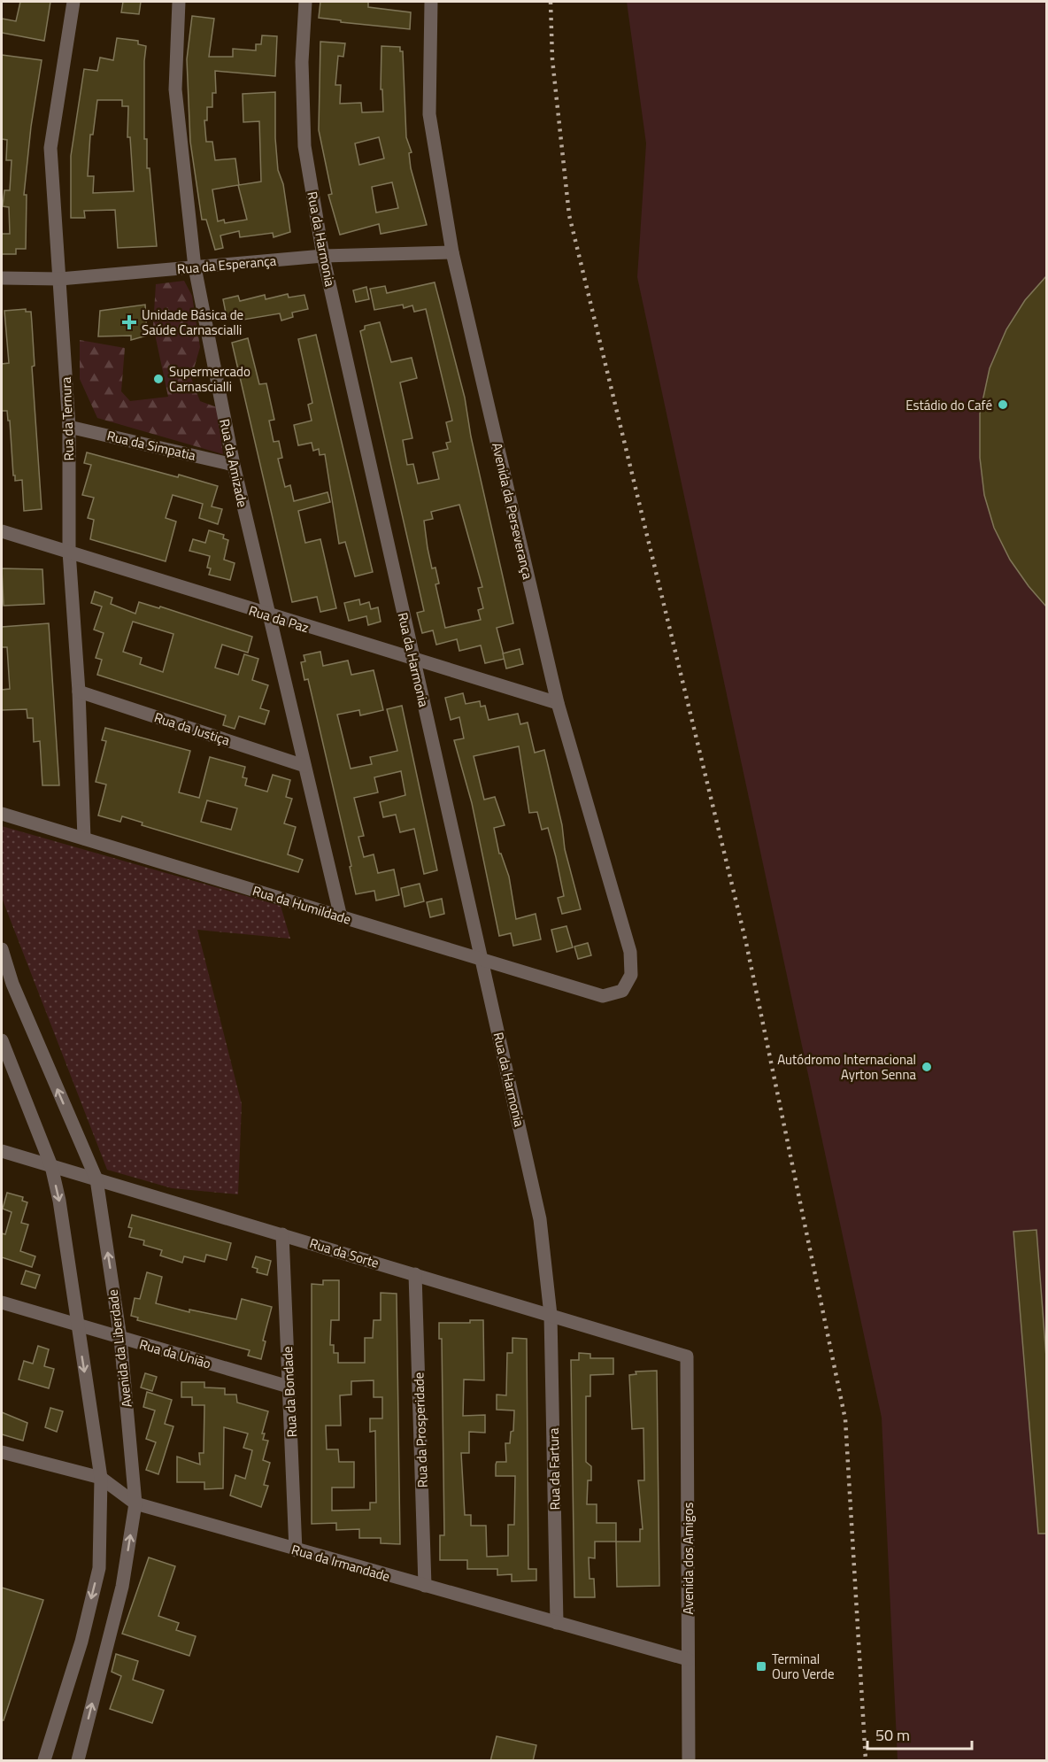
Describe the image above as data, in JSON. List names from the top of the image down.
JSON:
{
  "streets": {
    "street": [
      "Rua da Harmonia",
      "Rua da Esperança",
      "Rua da Ternura",
      "Rua da Simpatia",
      "Rua da Amizade",
      "Avenida da Perseverança",
      "Rua da Paz",
      "Rua da Justiça",
      "Rua da Humildade",
      "Rua da Sorte",
      "Avenida da Liberdade",
      "Rua da União",
      "Rua da Bondade",
      "Rua da Prosperidade",
      "Rua da Fartura",
      "Avenida dos Amigos",
      "Rua da Irmandade"
    ]
  },
  "crossings": [
    ["Rua da Harmonia", "Rua da Esperança"],
    ["Rua da Harmonia", "Rua da Paz"],
    ["Rua da Harmonia", "Rua da Humildade"],
    ["Rua da Harmonia", "Rua da Sorte"],
    ["Rua da Harmonia", "Rua da Fartura"],
    ["Rua da Esperança", "Rua da Ternura"],
    ["Rua da Esperança", "Rua da Amizade"],
    ["Rua da Esperança", "Avenida da Perseverança"],
    ["Rua da Ternura", "Rua da Simpatia"],
    ["Rua da Ternura", "Rua da Paz"],
    ["Rua da Ternura", "Rua da Justiça"],
    ["Rua da Ternura", "Rua da Humildade"],
    ["Rua da Simpatia", "Rua da Amizade"],
    ["Rua da Amizade", "Rua da Paz"],
    ["Rua da Amizade", "Rua da Justiça"],
    ["Rua da Amizade", "Rua da Humildade"],
    ["Avenida da Perseverança", "Rua da Paz"],
    ["Avenida da Perseverança", "Rua da Humildade"],
    ["Rua da Sorte", "Avenida da Liberdade"],
    ["Rua da Sorte", "Rua da Bondade"],
    ["Rua da Sorte", "Rua da Prosperidade"],
    ["Rua da Sorte", "Rua da Fartura"],
    ["Rua da Sorte", "Avenida dos Amigos"],
    ["Avenida da Liberdade", "Rua da União"],
    ["Avenida da Liberdade", "Rua da Irmandade"],
    ["Rua da União", "Rua da Bondade"],
    ["Rua da Bondade", "Rua da Irmandade"],
    ["Rua da Prosperidade", "Rua da Irmandade"],
    ["Rua da Fartura", "Rua da Irmandade"],
    ["Avenida dos Amigos", "Rua da Irmandade"]
  ],
  "places": {
    "health": ["Unidade Básica de Saúde Carnascialli"],
    "other": ["Supermercado Carnascialli", "Estádio do Café", "Autódromo Internacional Ayrton Senna"],
    "transit": ["Terminal Ouro Verde"]
  },
  "scale_bar": "50 m"
}
